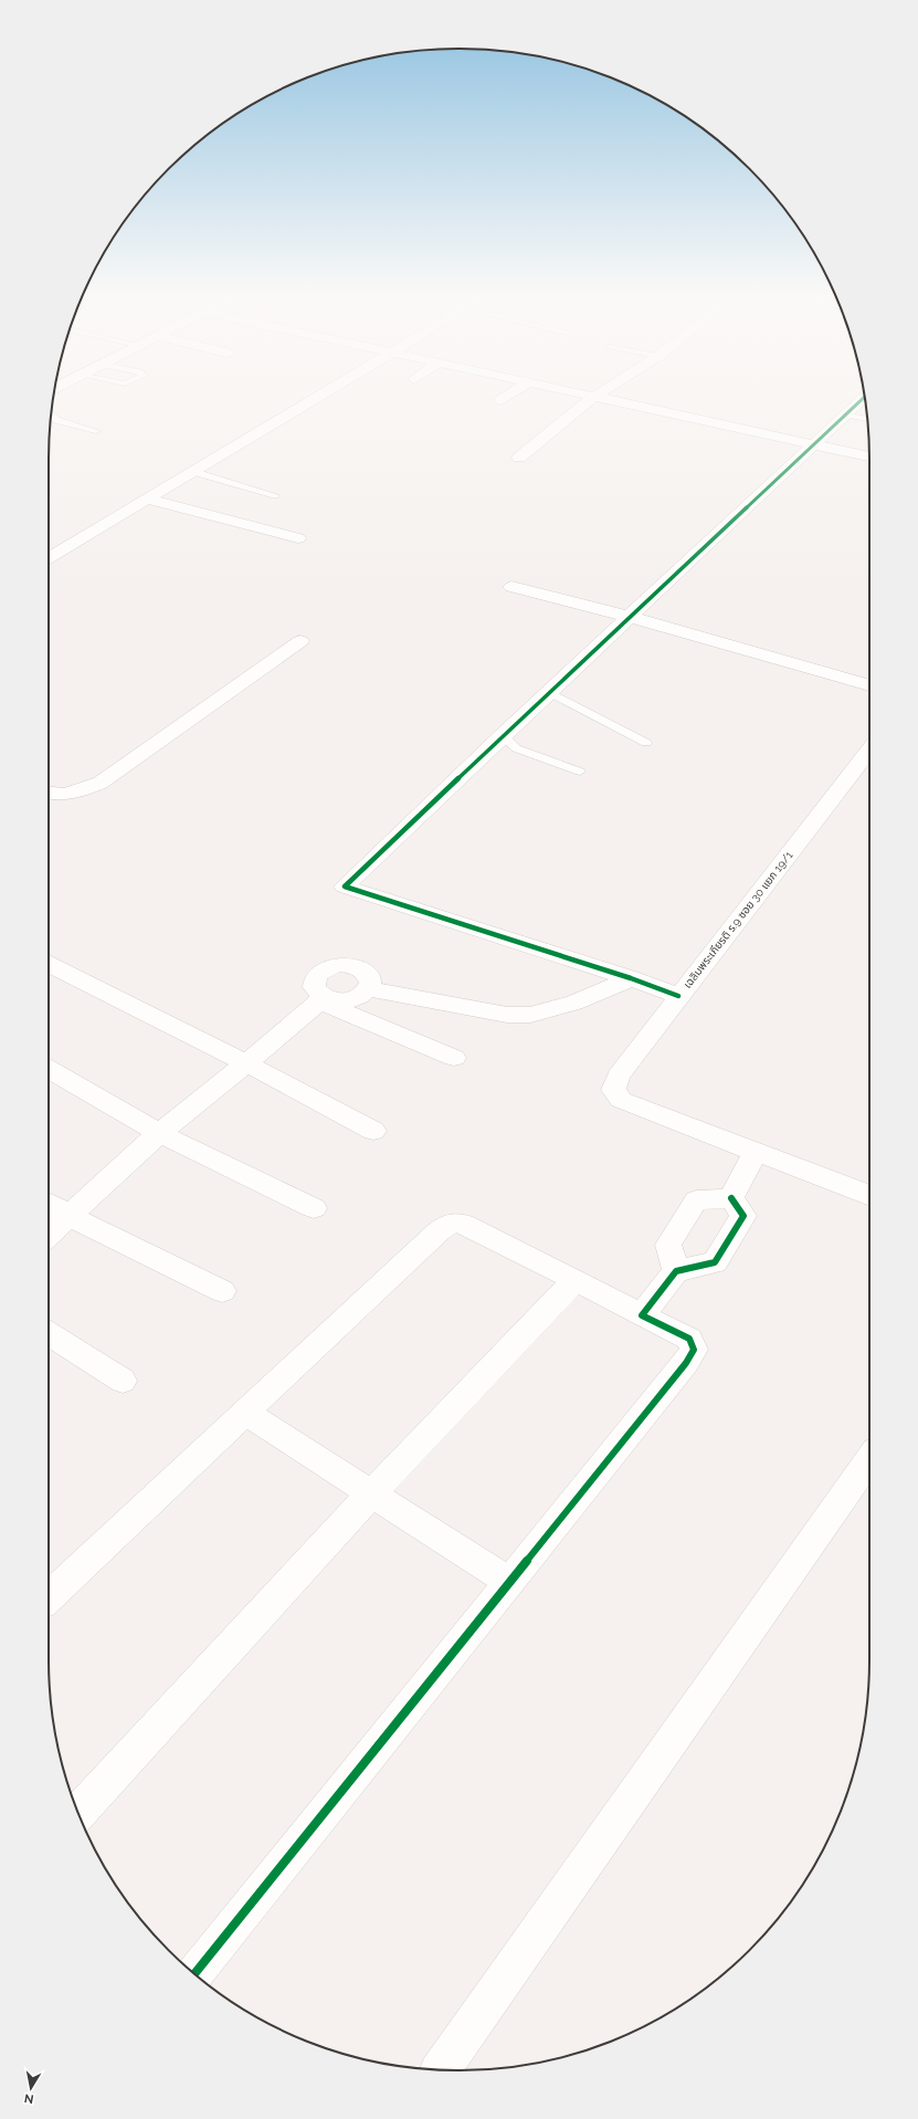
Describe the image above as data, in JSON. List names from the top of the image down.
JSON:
{
  "streets": {
    "street": ["เฉลิมพระเกียรติ ร.9 ซอย 30 แยก 19/1"]
  },
  "north": "bottom"
}
